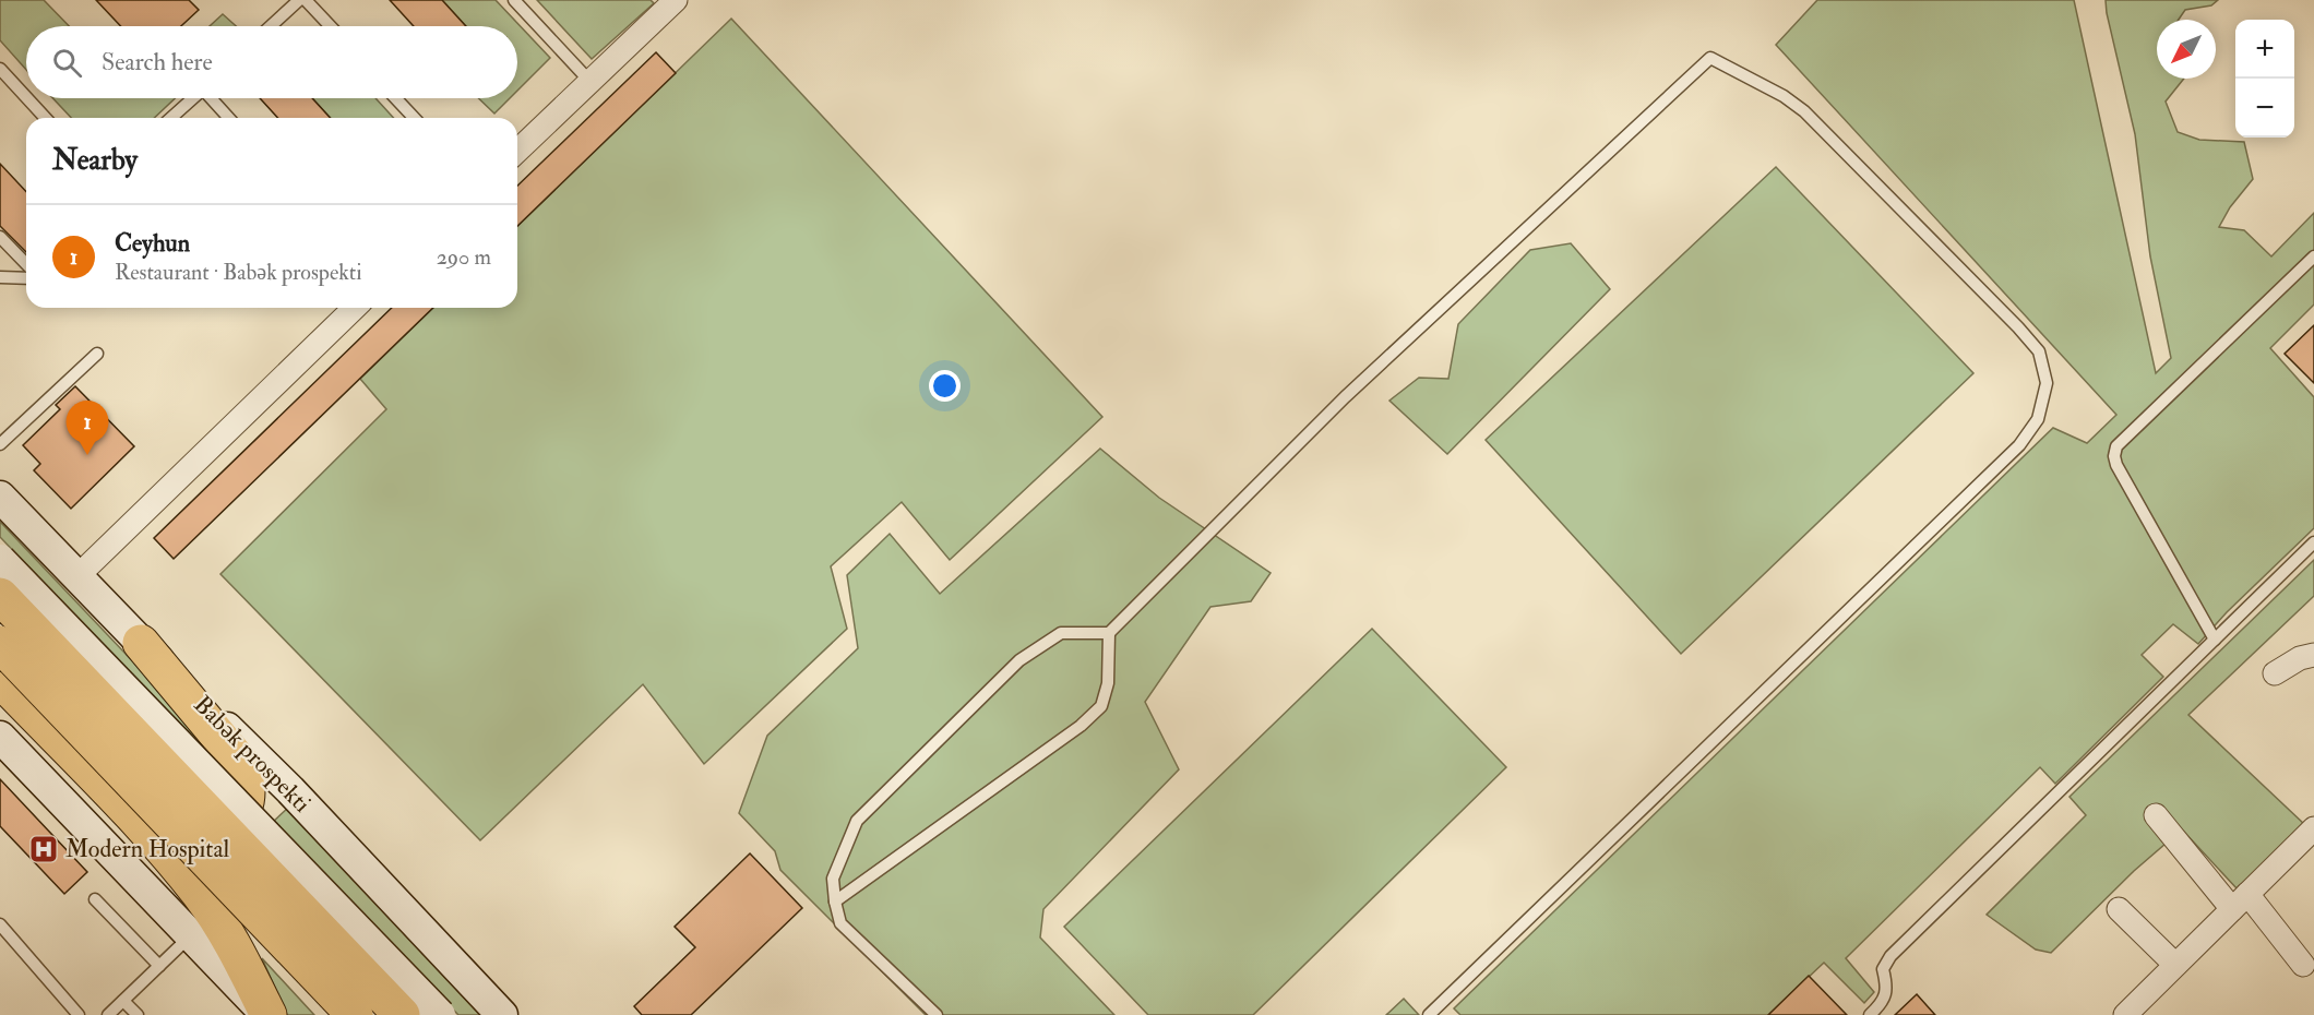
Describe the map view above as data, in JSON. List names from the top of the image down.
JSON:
{
  "streets": {
    "main road": ["Babək prospekti"]
  },
  "places": {
    "hospital": ["Modern Hospital"]
  },
  "north": "bottom left",
  "page": {
    "map_buttons": ["+", "−"],
    "search": "Search here",
    "heading": "Nearby",
    "list": [
      {
        "mark": "1",
        "name": "Ceyhun",
        "note": "Restaurant · Babək prospekti",
        "value": "290 m"
      }
    ],
    "pins": "1"
  }
}
